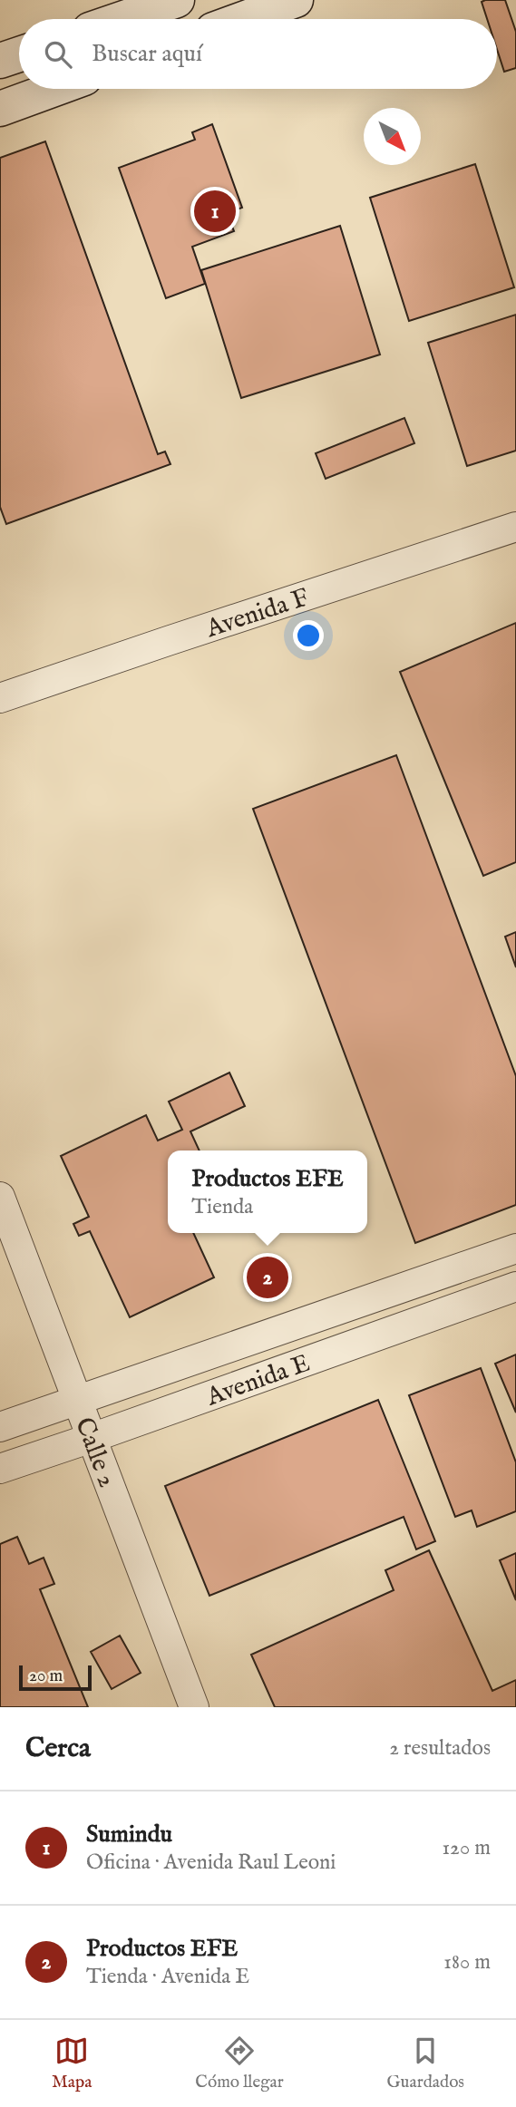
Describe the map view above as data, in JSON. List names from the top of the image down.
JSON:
{
  "streets": {
    "street": ["Avenida F", "Avenida E", "Calle 2"]
  },
  "crossings": [
    ["Avenida E", "Calle 2"]
  ],
  "scale_bar": "20 m",
  "north": "bottom right",
  "page": {
    "search": "Buscar aquí",
    "pins": ["1", "2"],
    "popup": ["Productos EFE", "Tienda"],
    "scale": "20 m",
    "heading": ["Cerca", "2 resultados"],
    "list": [
      {
        "mark": "1",
        "name": "Sumindu",
        "note": "Oficina · Avenida Raul Leoni",
        "value": "120 m"
      },
      {
        "mark": "2",
        "name": "Productos EFE",
        "note": "Tienda · Avenida E",
        "value": "180 m"
      }
    ],
    "nav": ["Mapa", "Cómo llegar", "Guardados"]
  }
}
